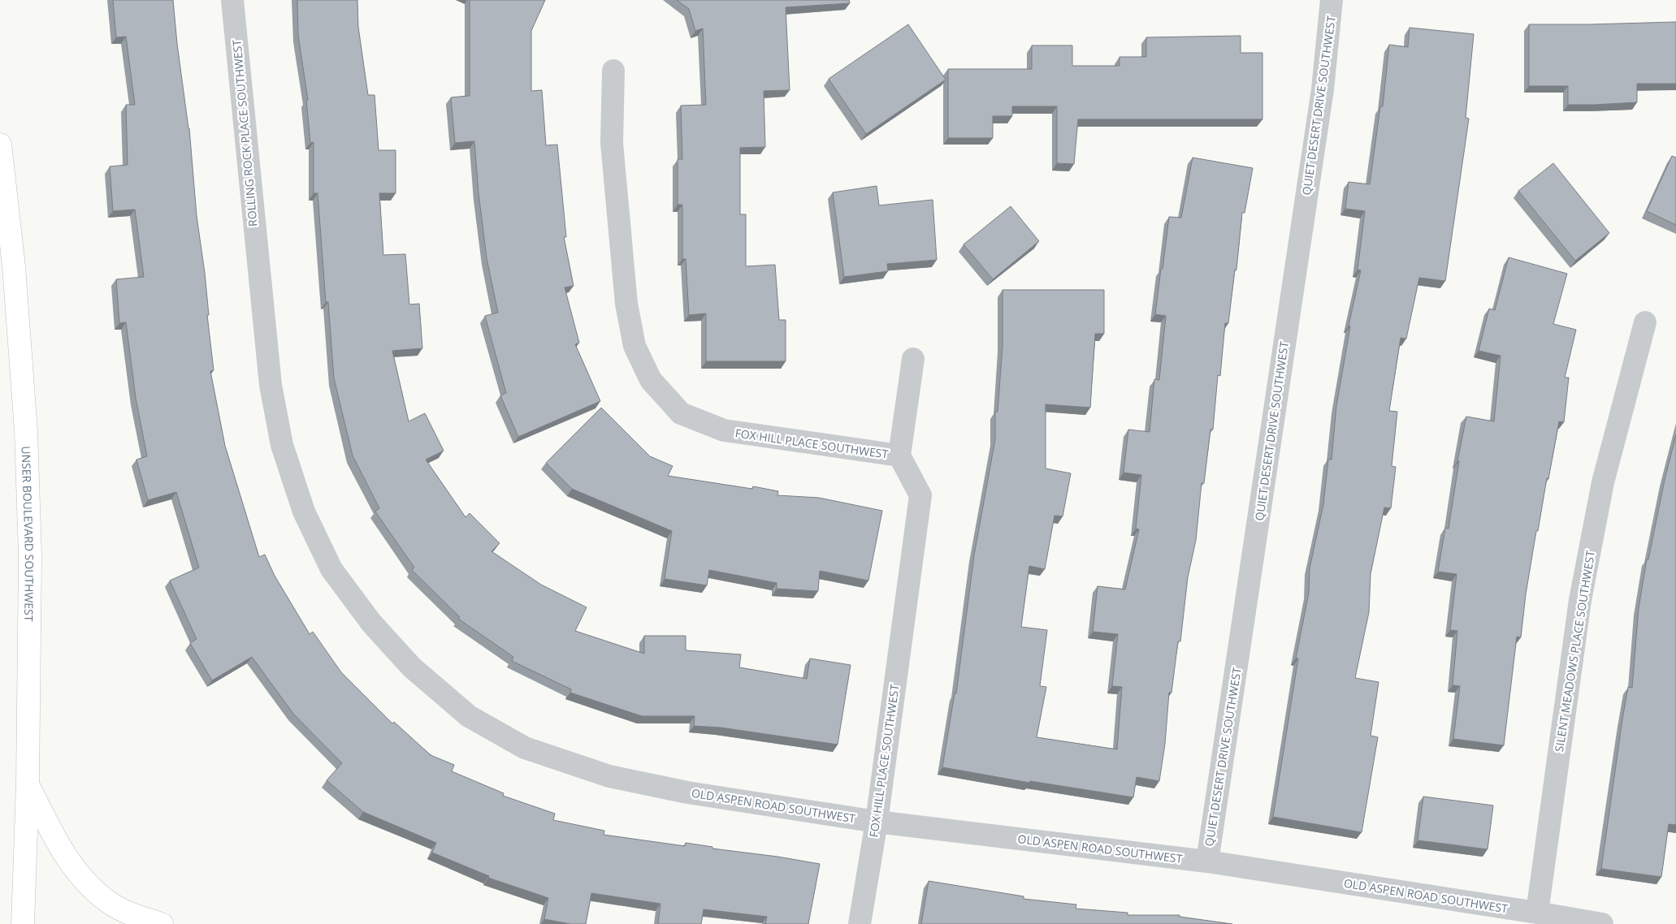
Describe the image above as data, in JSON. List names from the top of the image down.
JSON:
{
  "streets": {
    "main road": ["UNSER BOULEVARD SOUTHWEST"],
    "street": [
      "QUIET DESERT DRIVE SOUTHWEST",
      "ROLLING ROCK PLACE SOUTHWEST",
      "FOX HILL PLACE SOUTHWEST",
      "SILENT MEADOWS PLACE SOUTHWEST",
      "OLD ASPEN ROAD SOUTHWEST"
    ]
  },
  "crossings": [
    ["QUIET DESERT DRIVE SOUTHWEST", "OLD ASPEN ROAD SOUTHWEST"],
    ["ROLLING ROCK PLACE SOUTHWEST", "OLD ASPEN ROAD SOUTHWEST"],
    ["FOX HILL PLACE SOUTHWEST", "OLD ASPEN ROAD SOUTHWEST"],
    ["SILENT MEADOWS PLACE SOUTHWEST", "OLD ASPEN ROAD SOUTHWEST"]
  ]
}
